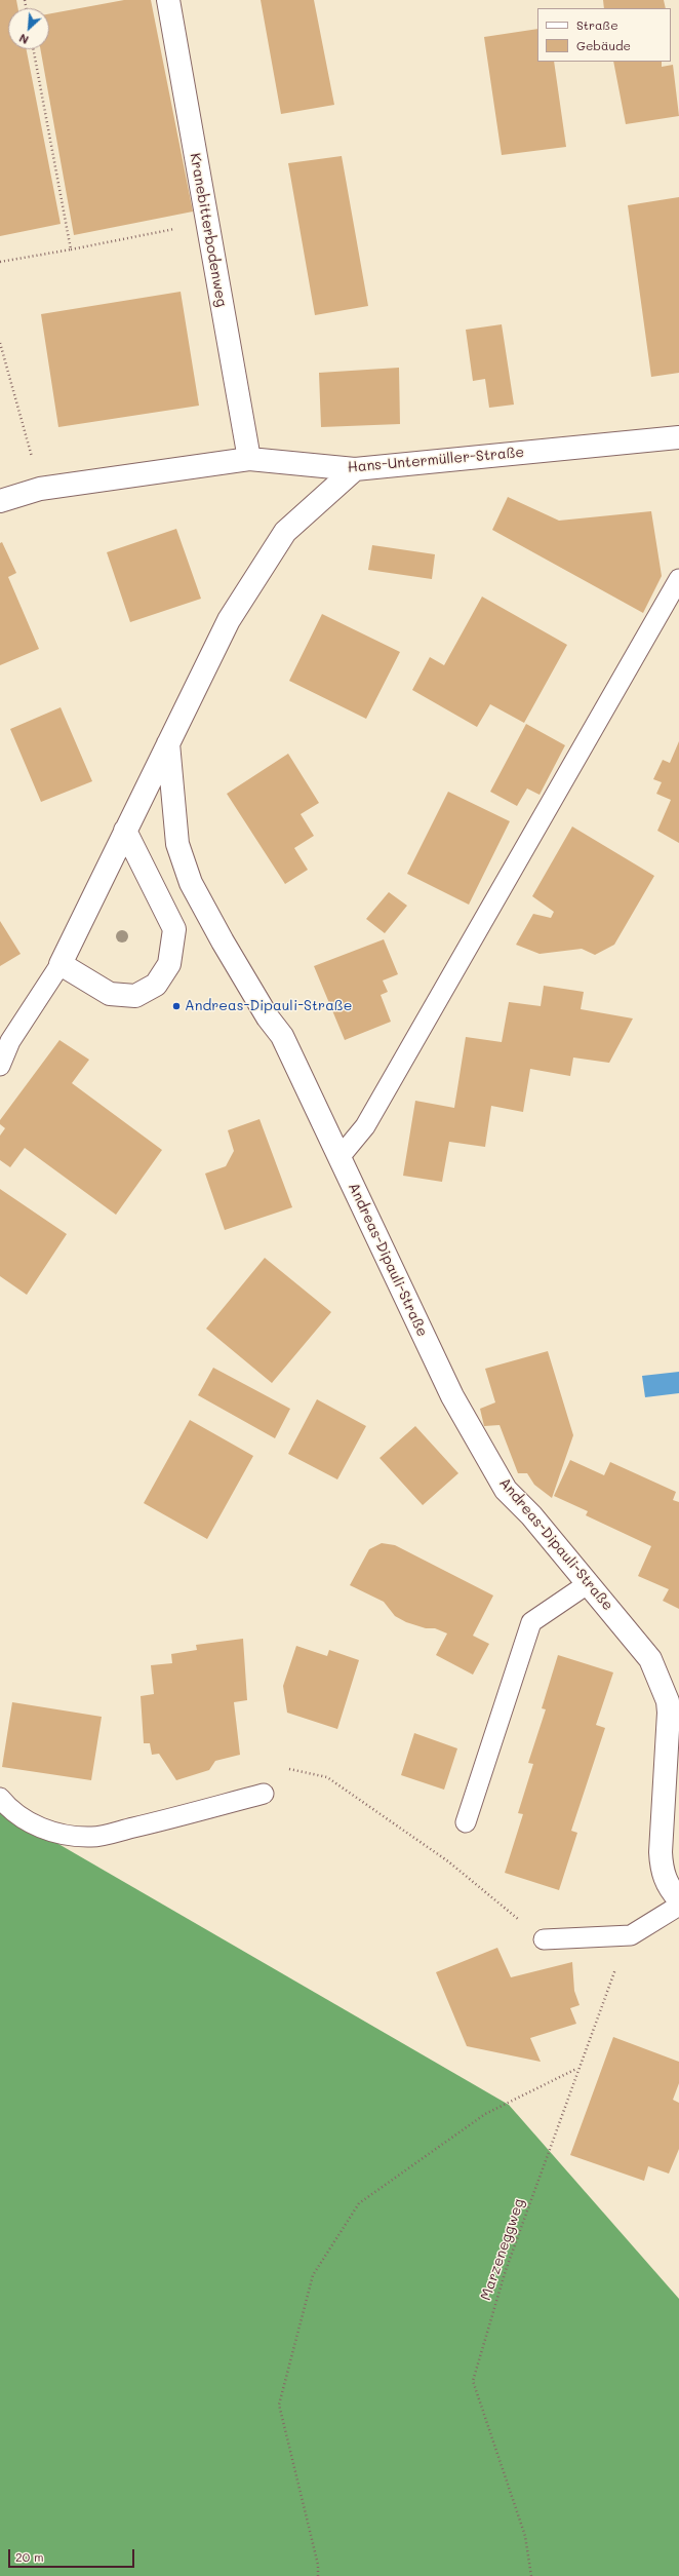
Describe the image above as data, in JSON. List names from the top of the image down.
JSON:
{
  "streets": {
    "street": ["Kranebitterbodenweg", "Hans-Untermüller-Straße", "Andreas-Dipauli-Straße"],
    "path": ["Marzeneggweg"]
  },
  "crossings": [
    ["Kranebitterbodenweg", "Hans-Untermüller-Straße"]
  ],
  "places": ["Andreas-Dipauli-Straße"],
  "legend": ["Straße", "Gebäude"],
  "scale_bar": "20 m",
  "north": "bottom left"
}
